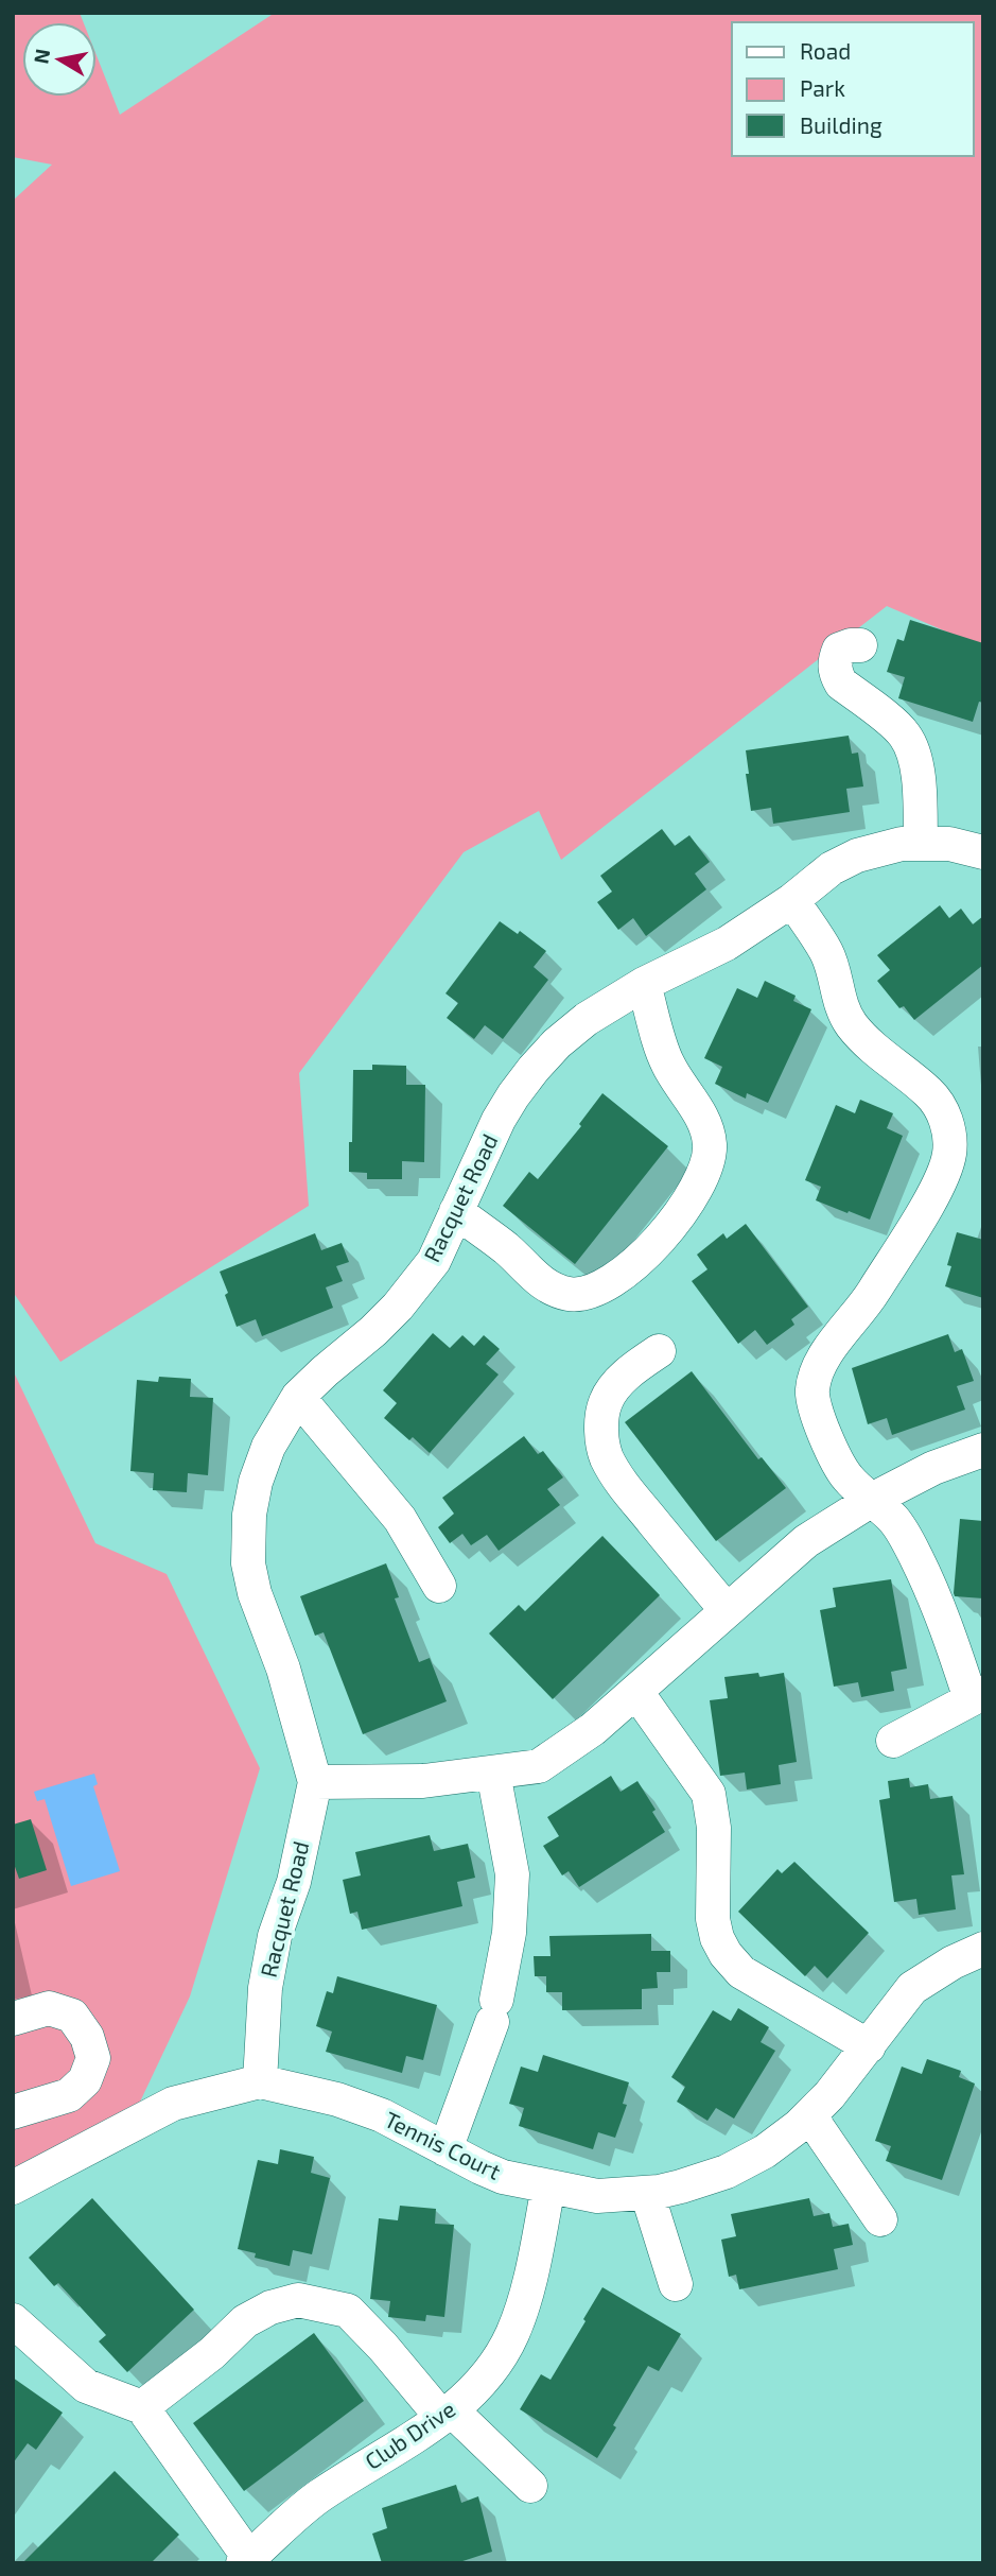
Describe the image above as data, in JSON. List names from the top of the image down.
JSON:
{
  "streets": {
    "street": ["Racquet Road", "Tennis Court", "Club Drive"]
  },
  "crossings": [
    ["Racquet Road", "Tennis Court"],
    ["Tennis Court", "Club Drive"]
  ],
  "legend": ["Road", "Park", "Building"],
  "north": "left"
}
